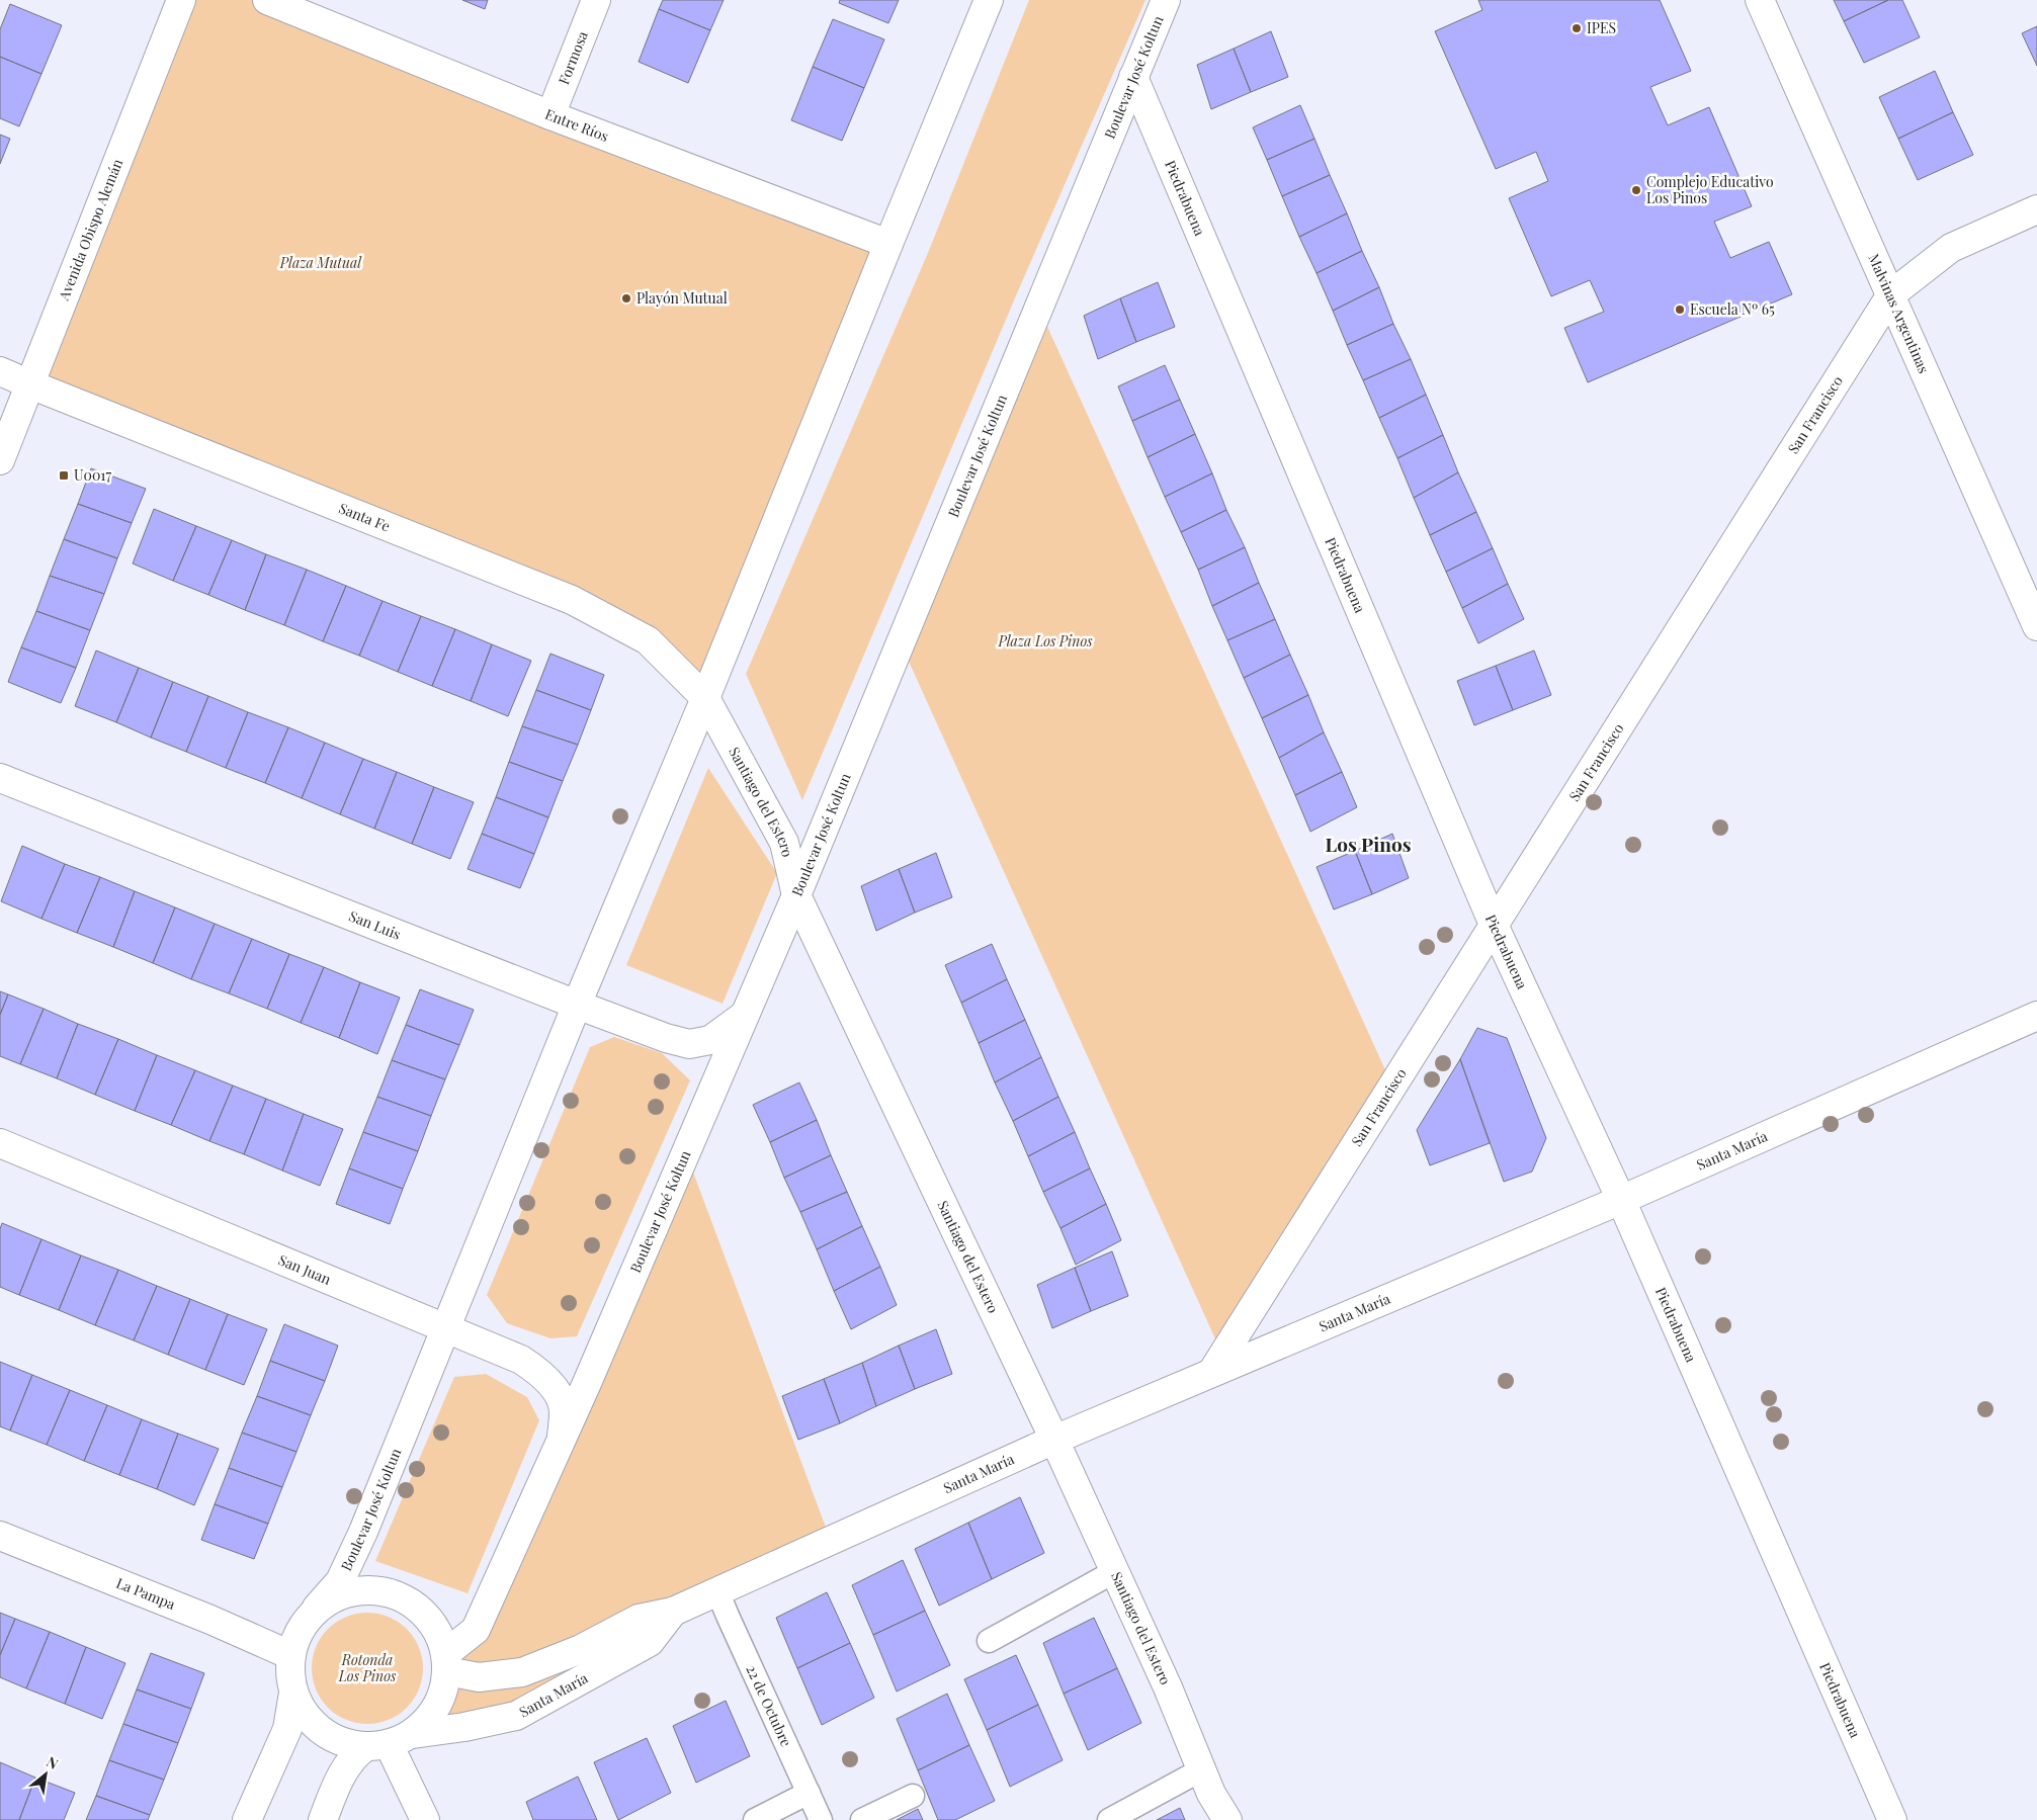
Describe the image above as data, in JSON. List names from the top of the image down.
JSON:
{
  "streets": {
    "street": [
      "Formosa",
      "Boulevar José Koltun",
      "Entre Ríos",
      "Piedrabuena",
      "Avenida Obispo Alemán",
      "Malvinas Argentinas",
      "San Francisco",
      "Santa Fe",
      "Santiago del Estero",
      "San Luis",
      "Santa María",
      "San Juan",
      "La Pampa"
    ],
    "lane": ["22 de Octubre"]
  },
  "crossings": [
    ["Formosa", "Entre Ríos"],
    ["Boulevar José Koltun", "Entre Ríos"],
    ["Boulevar José Koltun", "Piedrabuena"],
    ["Boulevar José Koltun", "Santa Fe"],
    ["Boulevar José Koltun", "Santiago del Estero"],
    ["Boulevar José Koltun", "San Luis"],
    ["Boulevar José Koltun", "Santa María"],
    ["Boulevar José Koltun", "San Juan"],
    ["Boulevar José Koltun", "La Pampa"],
    ["Piedrabuena", "San Francisco"],
    ["Piedrabuena", "Santa María"],
    ["Avenida Obispo Alemán", "Santa Fe"],
    ["Malvinas Argentinas", "San Francisco"],
    ["San Francisco", "Santa María"],
    ["Santa Fe", "Santiago del Estero"],
    ["Santiago del Estero", "Santa María"],
    ["Santa María", "La Pampa"],
    ["Santa María", "22 de Octubre"]
  ],
  "districts": ["Los Pinos"],
  "parks": ["Plaza Mutual", "Plaza Los Pinos", "Rotonda Los Pinos"],
  "places": {
    "other": [
      "IPES",
      "Complejo Educativo Los Pinos",
      "Playón Mutual",
      "Escuela Nº 65"
    ],
    "transit": ["U0017"]
  },
  "north": "top right"
}
